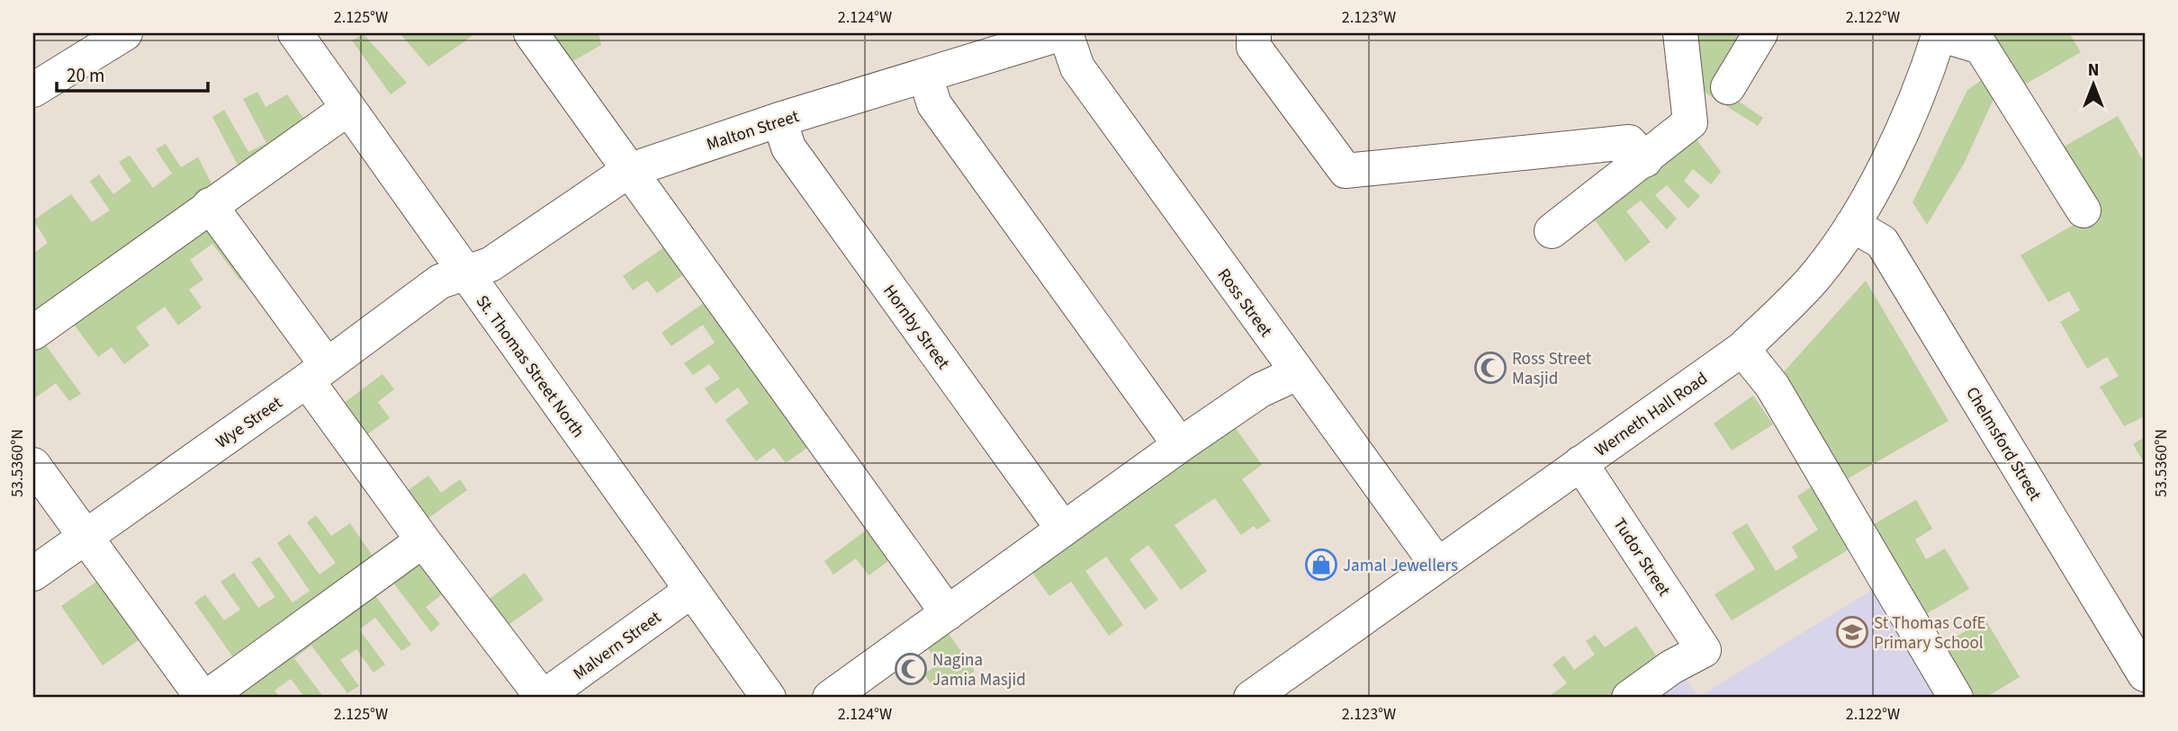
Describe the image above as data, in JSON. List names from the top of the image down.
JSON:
{
  "streets": {
    "street": [
      "Malton Street",
      "Ross Street",
      "Hornby Street",
      "St. Thomas Street North",
      "Werneth Hall Road",
      "Wye Street",
      "Chelmsford Street",
      "Tudor Street",
      "Malvern Street"
    ]
  },
  "crossings": [
    ["Malton Street", "Ross Street"],
    ["Malton Street", "Hornby Street"],
    ["Malton Street", "St. Thomas Street North"],
    ["Malton Street", "Wye Street"],
    ["Ross Street", "Werneth Hall Road"],
    ["St. Thomas Street North", "Wye Street"],
    ["St. Thomas Street North", "Malvern Street"],
    ["Werneth Hall Road", "Chelmsford Street"],
    ["Werneth Hall Road", "Tudor Street"]
  ],
  "places": {
    "mosque": ["Ross Street Masjid", "Nagina Jamia Masjid"],
    "shop": ["Jamal Jewellers"],
    "school or university": ["St Thomas CofE Primary School"]
  },
  "scale_bar": "20 m",
  "north": "top",
  "coordinates": [
    "2.125°W",
    "2.124°W",
    "2.123°W",
    "2.122°W",
    "53.5360°N"
  ]
}
